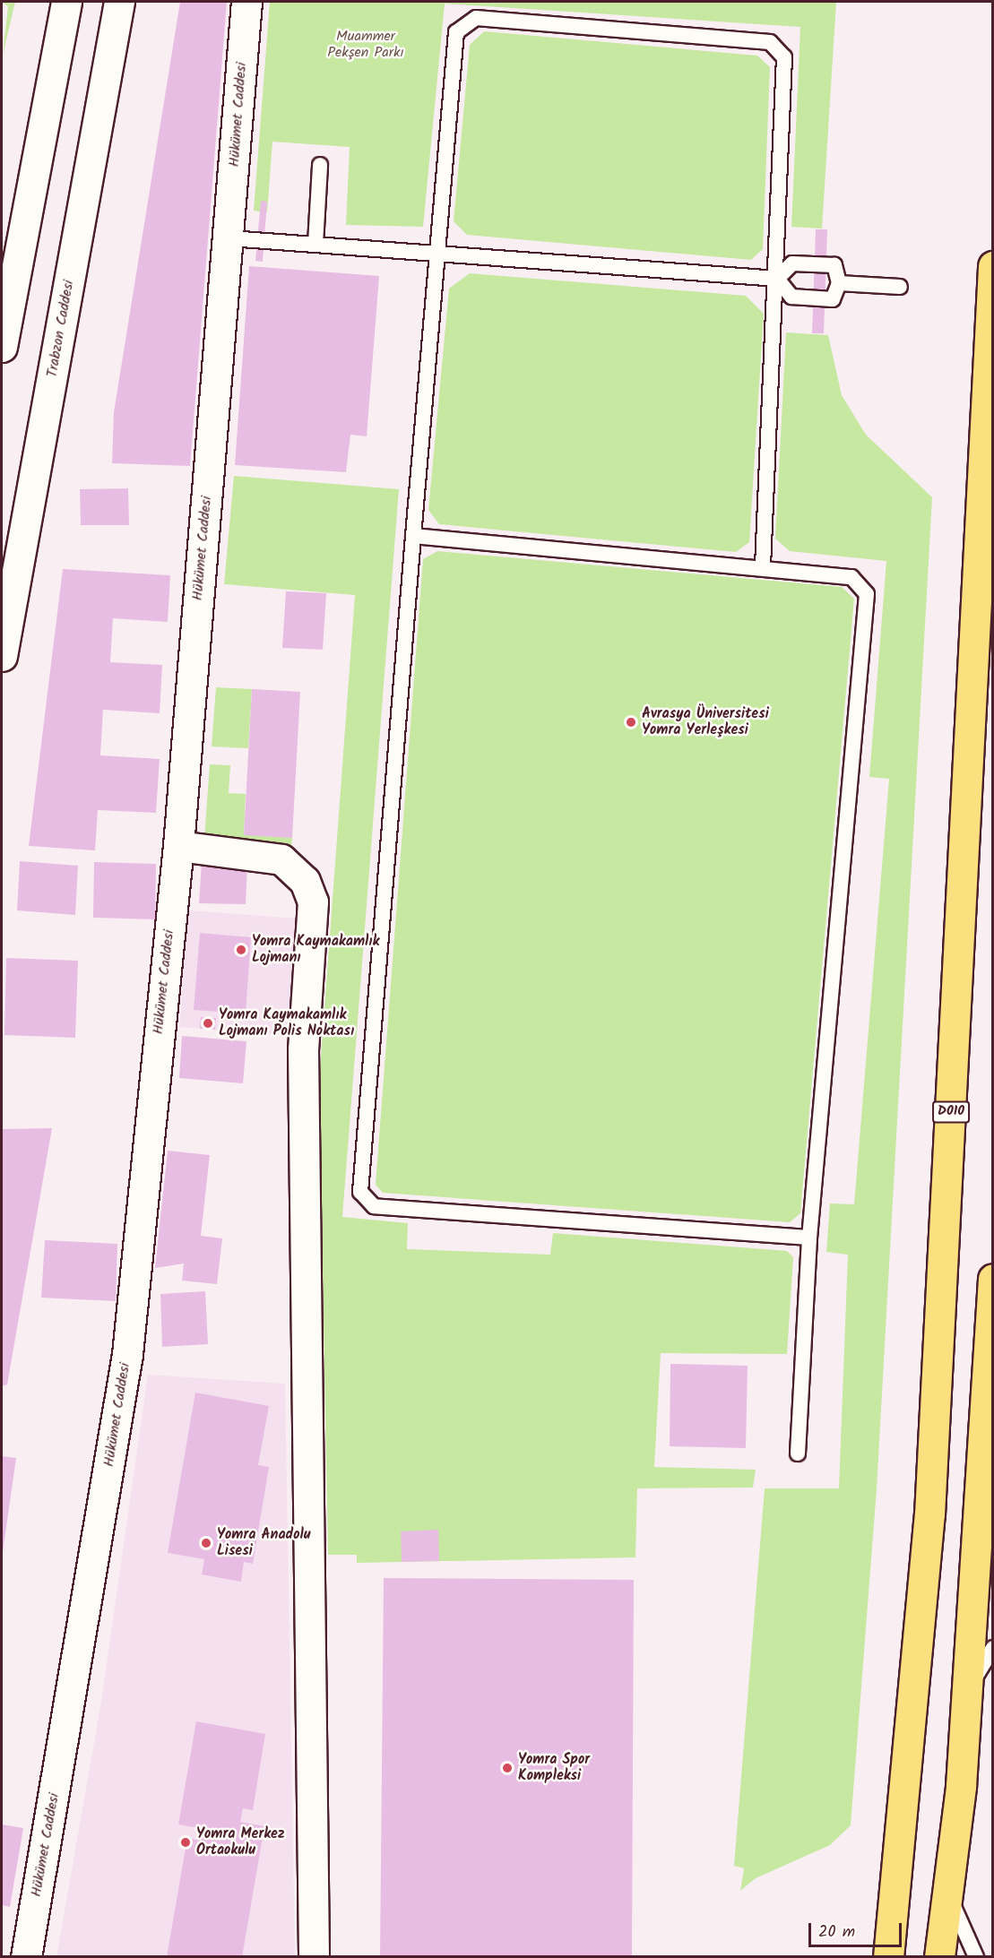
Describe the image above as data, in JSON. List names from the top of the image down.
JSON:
{
  "streets": {
    "highway": ["D010"],
    "street": ["Hükümet Caddesi", "Trabzon Caddesi"]
  },
  "parks": ["Muammer Pekşen Parkı"],
  "places": [
    "Avrasya Üniversitesi Yomra Yerleşkesi",
    "Yomra Kaymakamlık Lojmanı",
    "Yomra Kaymakamlık Lojmanı Polis Noktası",
    "Yomra Anadolu Lisesi",
    "Yomra Spor Kompleksi",
    "Yomra Merkez Ortaokulu"
  ],
  "scale_bar": "20 m"
}
